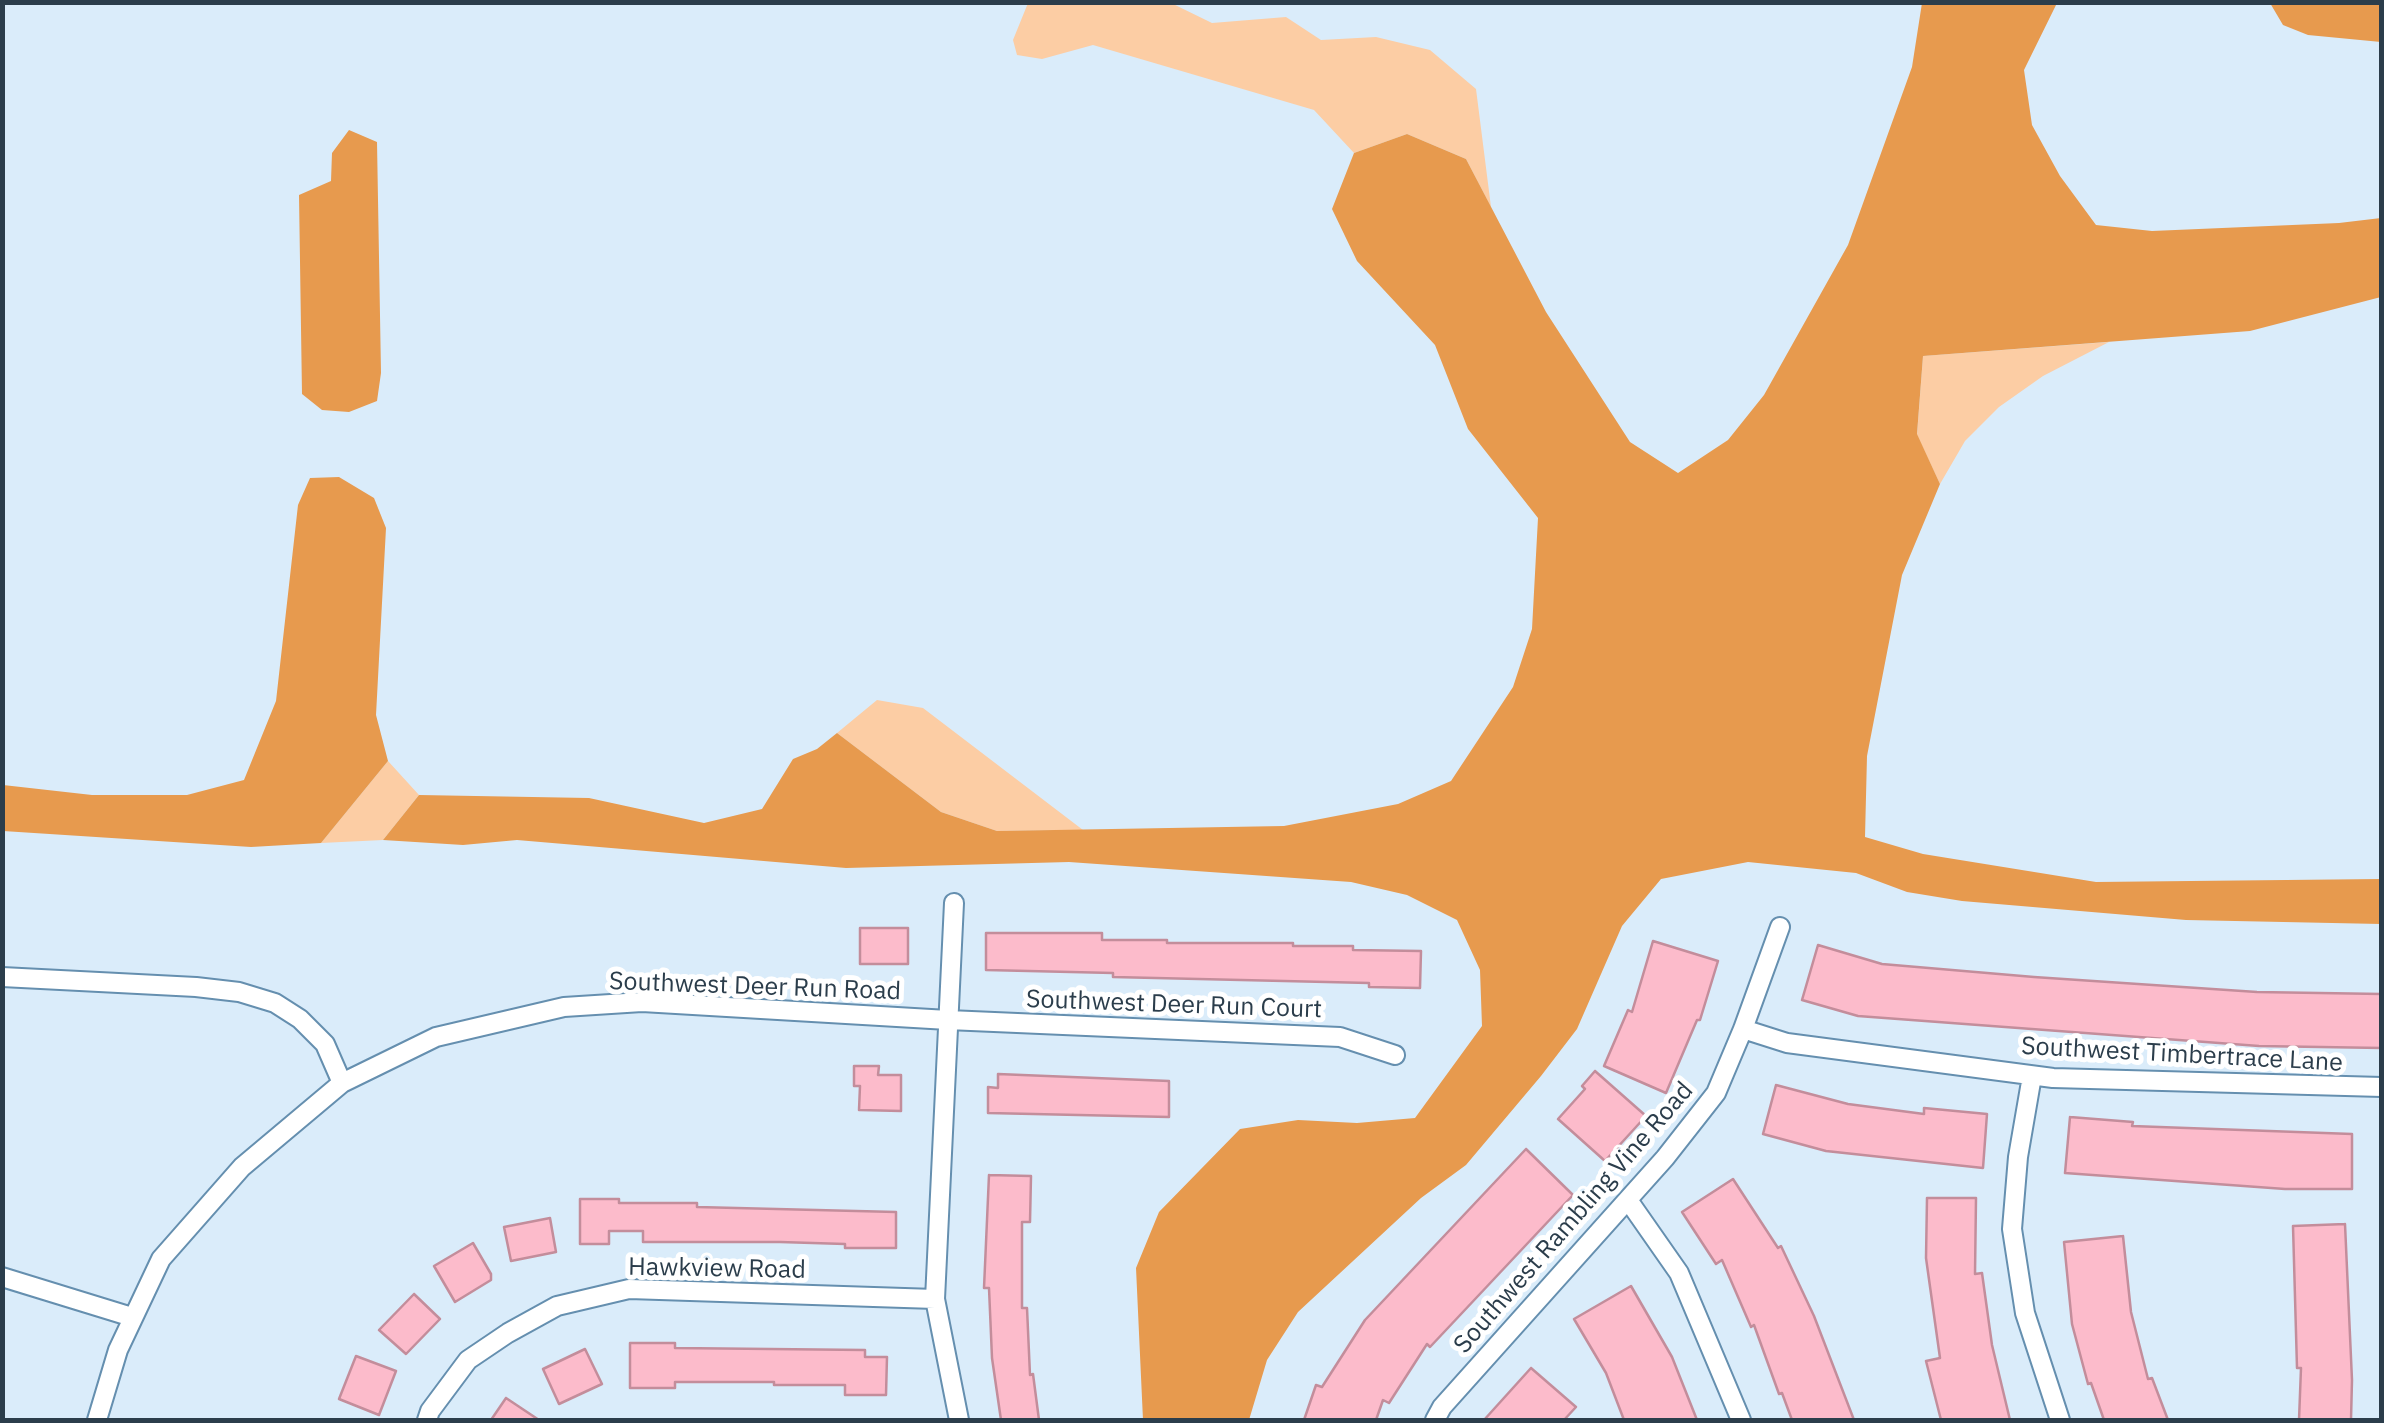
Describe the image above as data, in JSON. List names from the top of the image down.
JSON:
{
  "streets": {
    "street": [
      "Southwest Deer Run Road",
      "Southwest Deer Run Court",
      "Southwest Timbertrace Lane",
      "Southwest Rambling Vine Road",
      "Hawkview Road"
    ]
  },
  "crossings": [
    ["Southwest Deer Run Road", "Southwest Deer Run Court"],
    ["Southwest Timbertrace Lane", "Southwest Rambling Vine Road"]
  ]
}
